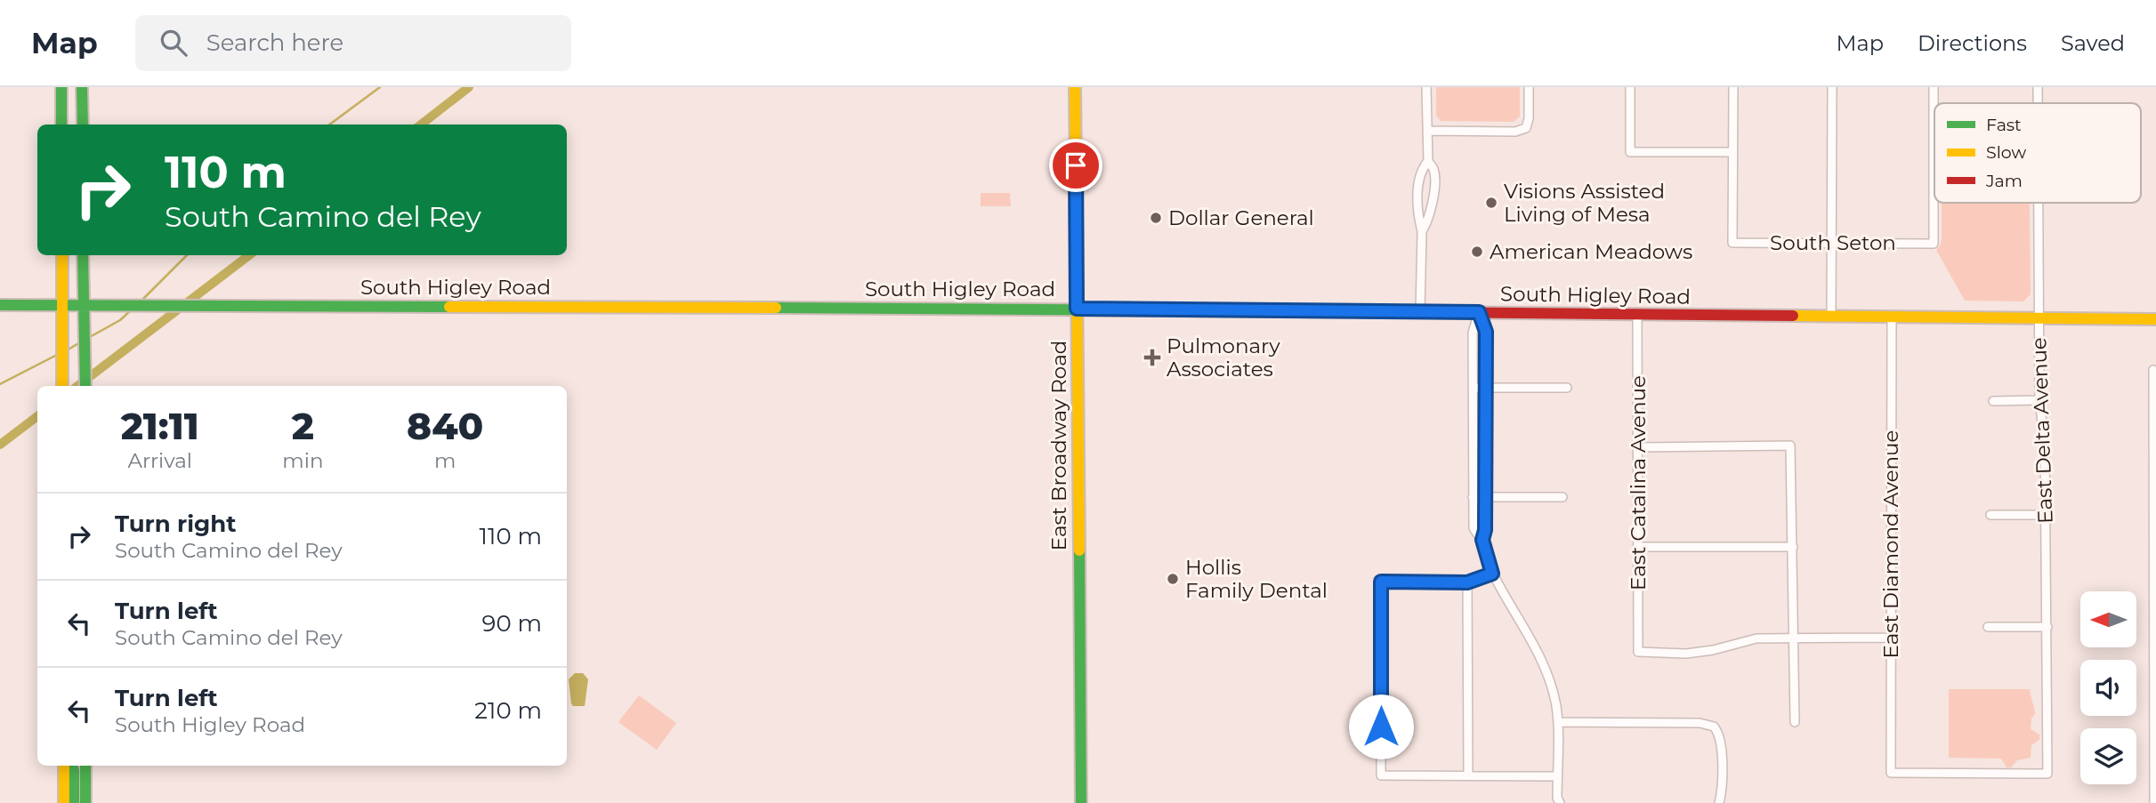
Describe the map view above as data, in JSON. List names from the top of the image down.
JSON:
{
  "streets": {
    "main road": ["South Higley Road", "East Broadway Road"],
    "street": [
      "South Seton",
      "East Delta Avenue",
      "East Catalina Avenue",
      "East Diamond Avenue"
    ]
  },
  "crossings": [
    ["South Higley Road", "East Delta Avenue"],
    ["South Higley Road", "East Broadway Road"],
    ["South Higley Road", "East Catalina Avenue"],
    ["South Higley Road", "East Diamond Avenue"],
    ["East Delta Avenue", "East Diamond Avenue"]
  ],
  "places": {
    "other": [
      "Visions Assisted Living of Mesa",
      "Dollar General",
      "American Meadows",
      "Hollis Family Dental"
    ],
    "health": ["Pulmonary Associates"]
  },
  "legend": ["Fast", "Slow", "Jam"],
  "north": "left",
  "page": {
    "header": "Map",
    "search": "Search here",
    "nav": ["Map", "Directions", "Saved"],
    "turn": ["110 m", "South Camino del Rey"],
    "eta": [
      "21:11",
      "Arrival",
      "2",
      "min",
      "840",
      "m"
    ],
    "list": [
      {
        "name": "Turn right",
        "note": "South Camino del Rey",
        "value": "110 m"
      },
      {
        "name": "Turn left",
        "note": "South Camino del Rey",
        "value": "90 m"
      },
      {
        "name": "Turn left",
        "note": "South Higley Road",
        "value": "210 m"
      }
    ]
  }
}
